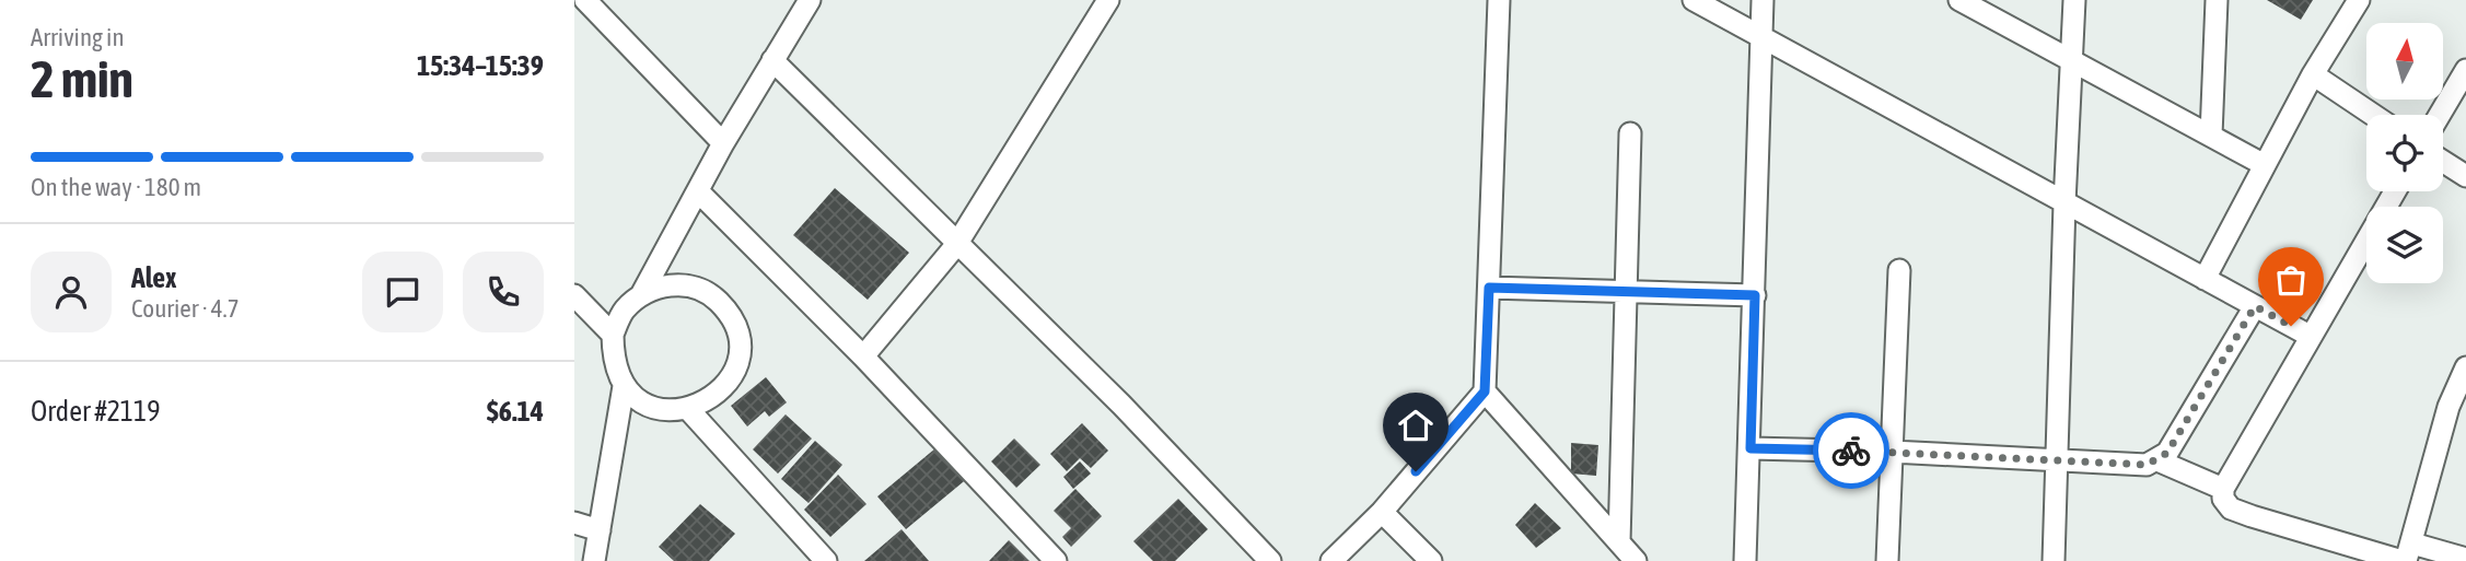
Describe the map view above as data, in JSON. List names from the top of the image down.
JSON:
{
  "north": "top",
  "page": {
    "heading": ["2 min", "Arriving in", "15:34–15:39"],
    "panel": [
      "Alex",
      "Courier · 4.7",
      "Order #2119",
      "$6.14"
    ],
    "bar": "On the way · 180 m"
  }
}
